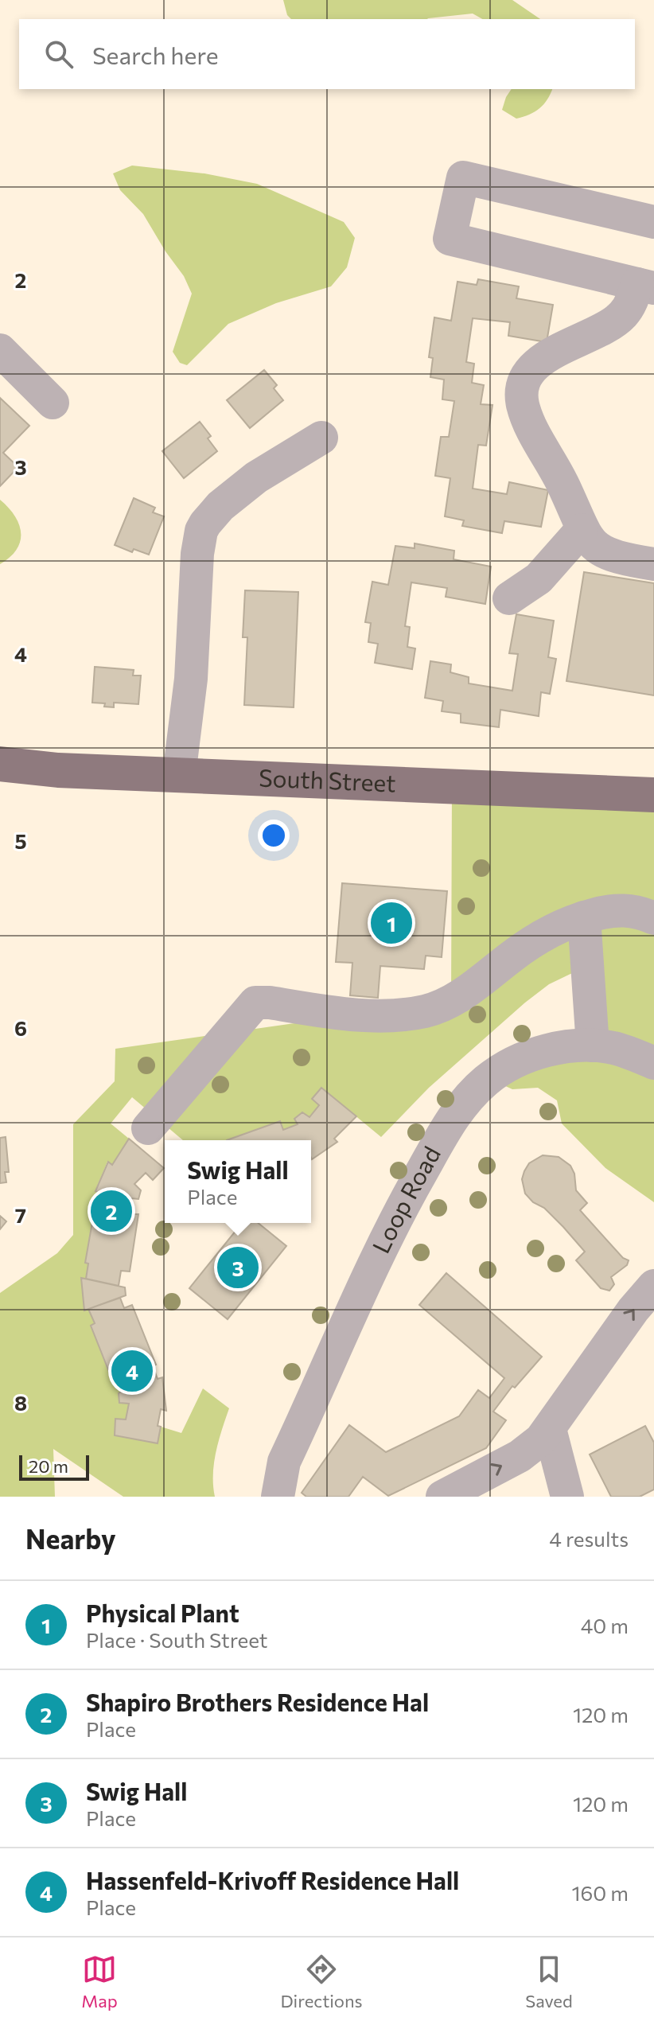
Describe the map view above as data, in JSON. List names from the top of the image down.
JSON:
{
  "streets": {
    "main road": ["South Street"],
    "lane": ["Loop Road"]
  },
  "scale_bar": "20 m",
  "page": {
    "search": "Search here",
    "pins": [
      "1",
      "2",
      "3",
      "4"
    ],
    "popup": ["Swig Hall", "Place"],
    "scale": "20 m",
    "heading": ["Nearby", "4 results"],
    "list": [
      {
        "mark": "1",
        "name": "Physical Plant",
        "note": "Place · South Street",
        "value": "40 m"
      },
      {
        "mark": "2",
        "name": "Shapiro Brothers Residence Hal",
        "note": "Place",
        "value": "120 m"
      },
      {
        "mark": "3",
        "name": "Swig Hall",
        "note": "Place",
        "value": "120 m"
      },
      {
        "mark": "4",
        "name": "Hassenfeld-Krivoff Residence Hall",
        "note": "Place",
        "value": "160 m"
      }
    ],
    "nav": ["Map", "Directions", "Saved"]
  },
  "grid": {
    "rows": [
      "2",
      "3",
      "4",
      "5",
      "6",
      "7",
      "8"
    ]
  }
}
